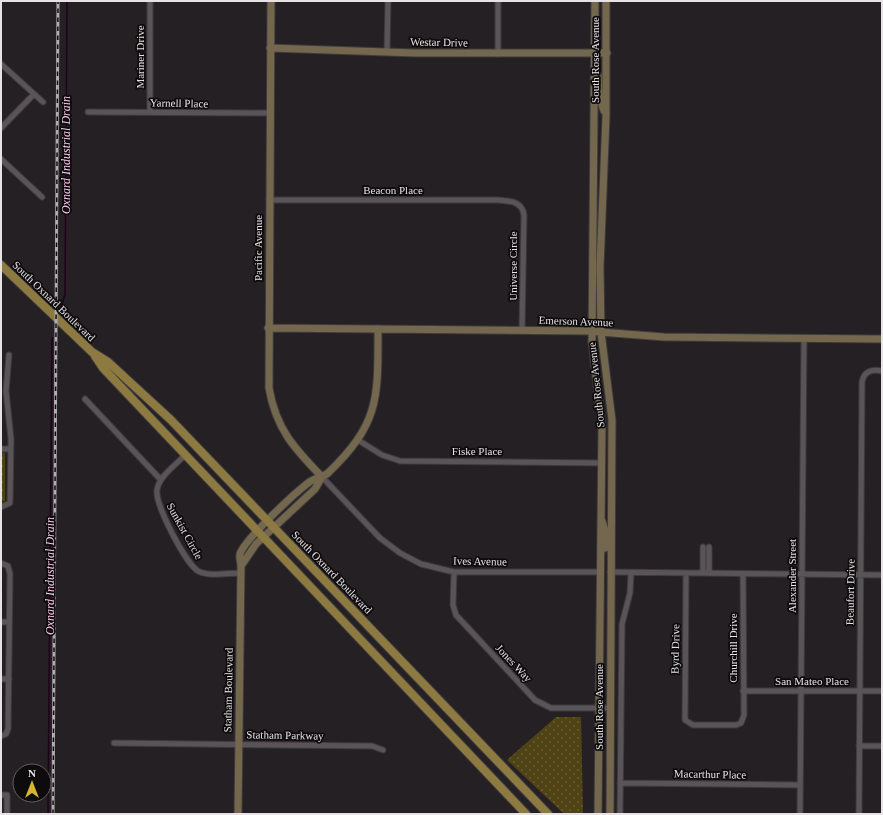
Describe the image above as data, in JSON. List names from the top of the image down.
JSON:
{
  "streets": {
    "main road": ["South Oxnard Boulevard"],
    "street": [
      "Westar Drive",
      "Mariner Drive",
      "South Rose Avenue",
      "Yarnell Place",
      "Beacon Place",
      "Pacific Avenue",
      "Universe Circle",
      "Emerson Avenue",
      "Fiske Place",
      "Sunkist Circle",
      "Ives Avenue",
      "Alexander Street",
      "Beaufort Drive",
      "Churchill Drive",
      "Byrd Drive",
      "Jones Way",
      "San Mateo Place",
      "Statham Boulevard",
      "Statham Parkway",
      "Macarthur Place"
    ]
  },
  "crossings": [
    ["Westar Drive", "South Rose Avenue"],
    ["Westar Drive", "Pacific Avenue"],
    ["Mariner Drive", "Yarnell Place"],
    ["South Rose Avenue", "Emerson Avenue"],
    ["South Rose Avenue", "Fiske Place"],
    ["South Rose Avenue", "Ives Avenue"],
    ["South Rose Avenue", "Jones Way"],
    ["Yarnell Place", "Pacific Avenue"],
    ["Beacon Place", "Pacific Avenue"],
    ["Beacon Place", "Universe Circle"],
    ["Pacific Avenue", "Emerson Avenue"],
    ["Pacific Avenue", "Ives Avenue"],
    ["Pacific Avenue", "Statham Boulevard"],
    ["Universe Circle", "Emerson Avenue"],
    ["South Oxnard Boulevard", "Statham Boulevard"],
    ["Emerson Avenue", "Alexander Street"],
    ["Emerson Avenue", "Statham Boulevard"],
    ["Fiske Place", "Statham Boulevard"],
    ["Sunkist Circle", "Statham Boulevard"],
    ["Ives Avenue", "Jones Way"],
    ["Ives Avenue", "Statham Boulevard"],
    ["Alexander Street", "San Mateo Place"],
    ["Alexander Street", "Macarthur Place"],
    ["Beaufort Drive", "San Mateo Place"],
    ["Churchill Drive", "Byrd Drive"],
    ["Churchill Drive", "San Mateo Place"],
    ["Statham Boulevard", "Statham Parkway"]
  ],
  "water": ["Oxnard Industrial Drain"],
  "north": "top"
}
